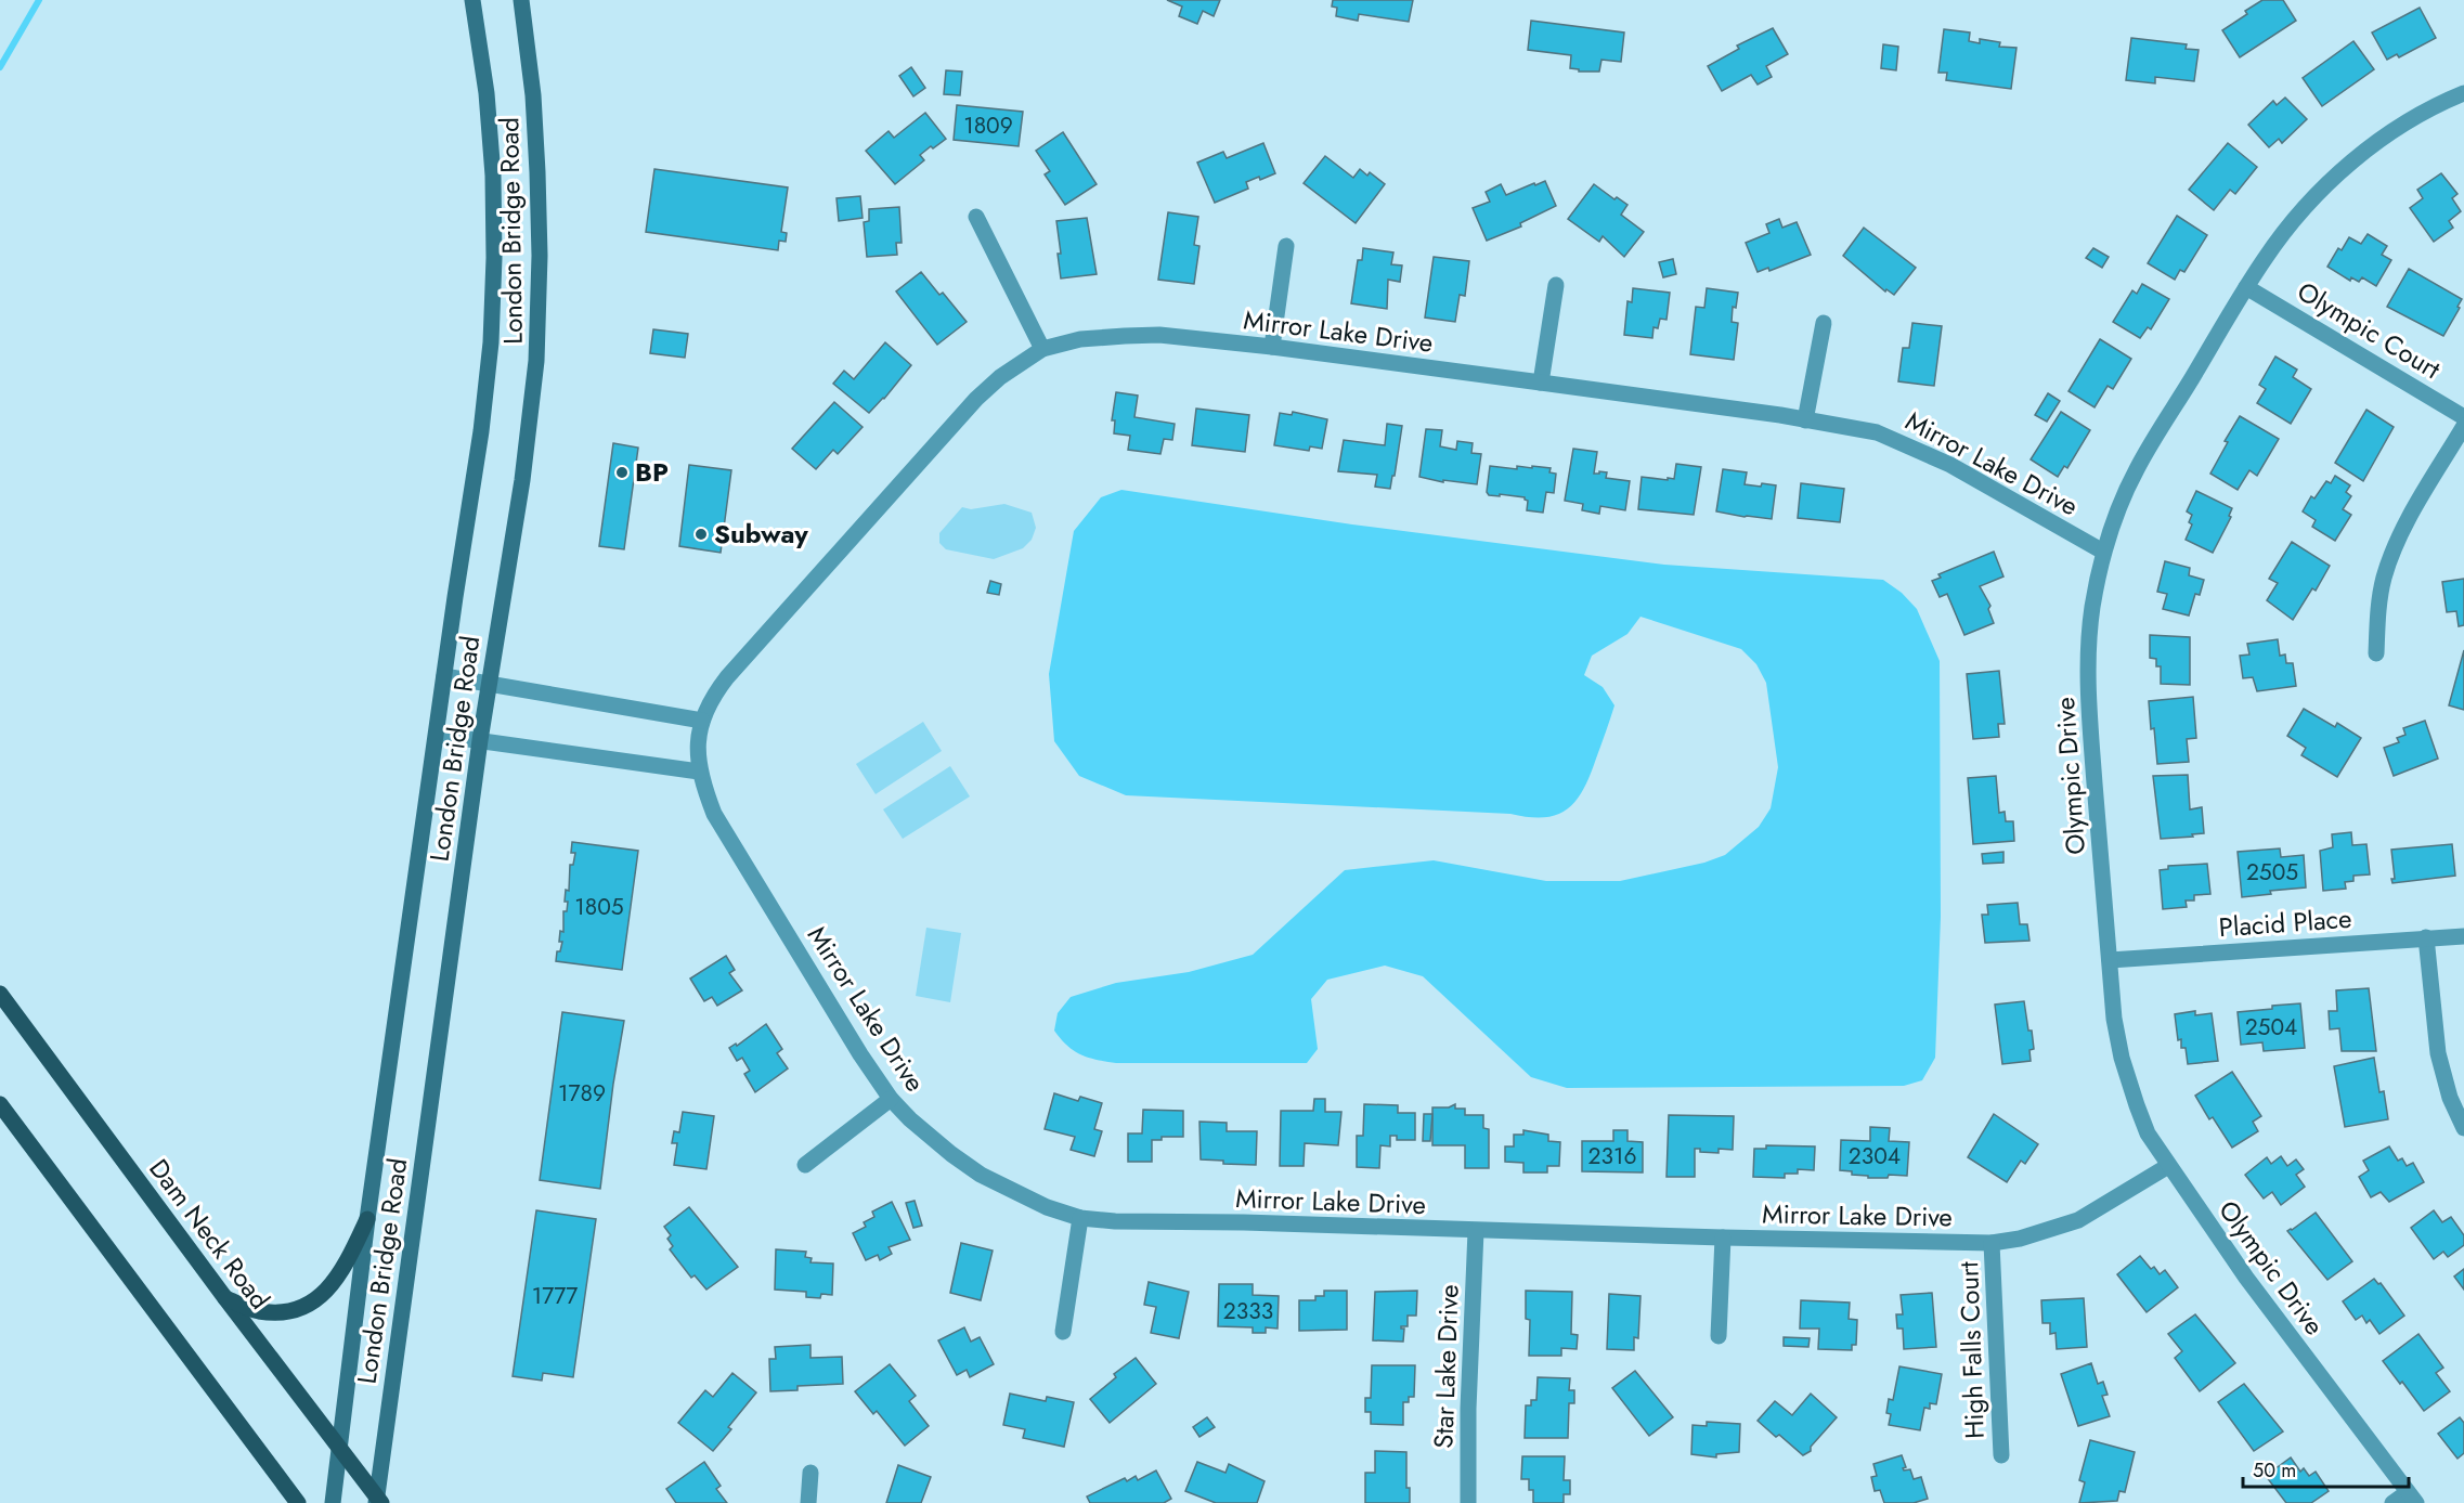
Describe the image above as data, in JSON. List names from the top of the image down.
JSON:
{
  "streets": {
    "main road": ["London Bridge Road", "Dam Neck Road"],
    "street": [
      "Olympic Court",
      "Mirror Lake Drive",
      "Olympic Drive",
      "Placid Place",
      "High Falls Court",
      "Star Lake Drive"
    ]
  },
  "crossings": [
    ["London Bridge Road", "Dam Neck Road"],
    ["Olympic Court", "Olympic Drive"],
    ["Mirror Lake Drive", "Olympic Drive"],
    ["Mirror Lake Drive", "High Falls Court"],
    ["Mirror Lake Drive", "Star Lake Drive"],
    ["Olympic Drive", "Placid Place"]
  ],
  "places": ["BP", "Subway"],
  "house_numbers": [
    "1809",
    "2505",
    "1805",
    "2504",
    "1789",
    "2316",
    "2304",
    "1777",
    "2333"
  ],
  "scale_bar": "50 m"
}
